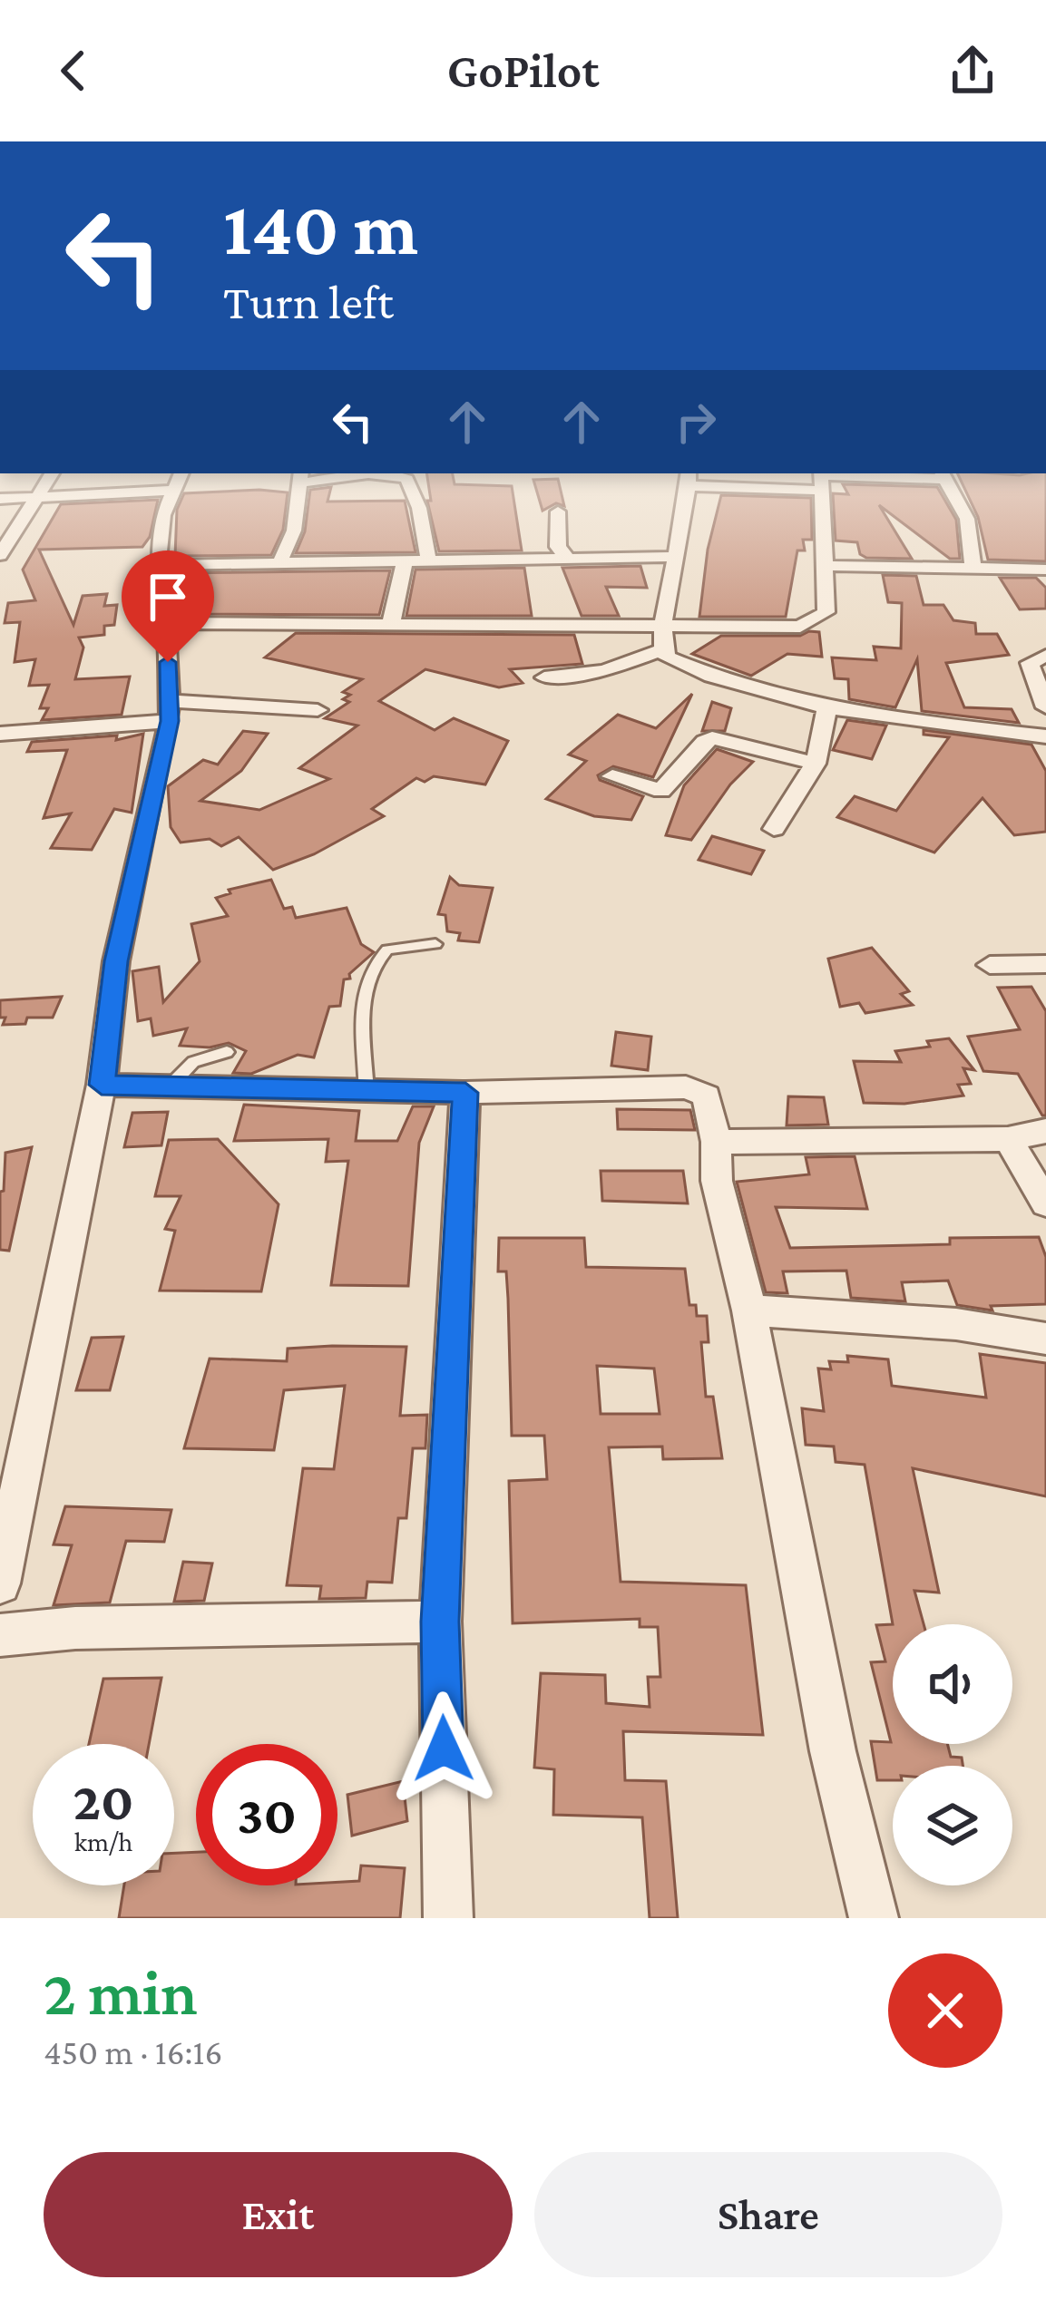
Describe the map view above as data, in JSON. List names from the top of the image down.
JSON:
{
  "page": {
    "header": "GoPilot",
    "turn": ["140 m", "Turn left"],
    "speed": "20 km/h",
    "limit": "30",
    "heading": ["2 min", "450 m · 16:16"],
    "buttons": ["Exit", "Share"]
  }
}
